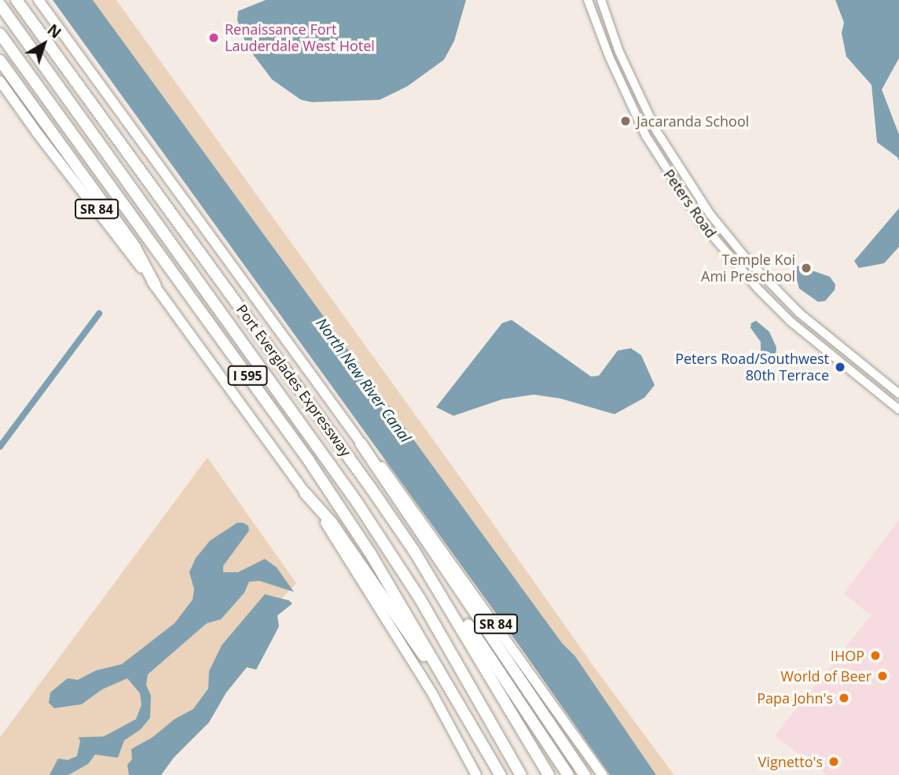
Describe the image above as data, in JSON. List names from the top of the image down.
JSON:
{
  "streets": {
    "highway": ["I 595", "Port Everglades Expressway"],
    "main road": ["Peters Road", "SR 84"]
  },
  "water": ["North New River Canal"],
  "places": [
    "Renaissance Fort Lauderdale West Hotel",
    "Jacaranda School",
    "Temple Koi Ami Preschool",
    "Peters Road/Southwest 80th Terrace",
    "IHOP",
    "World of Beer",
    "Papa John's",
    "Vignetto's"
  ],
  "north": "top right"
}
